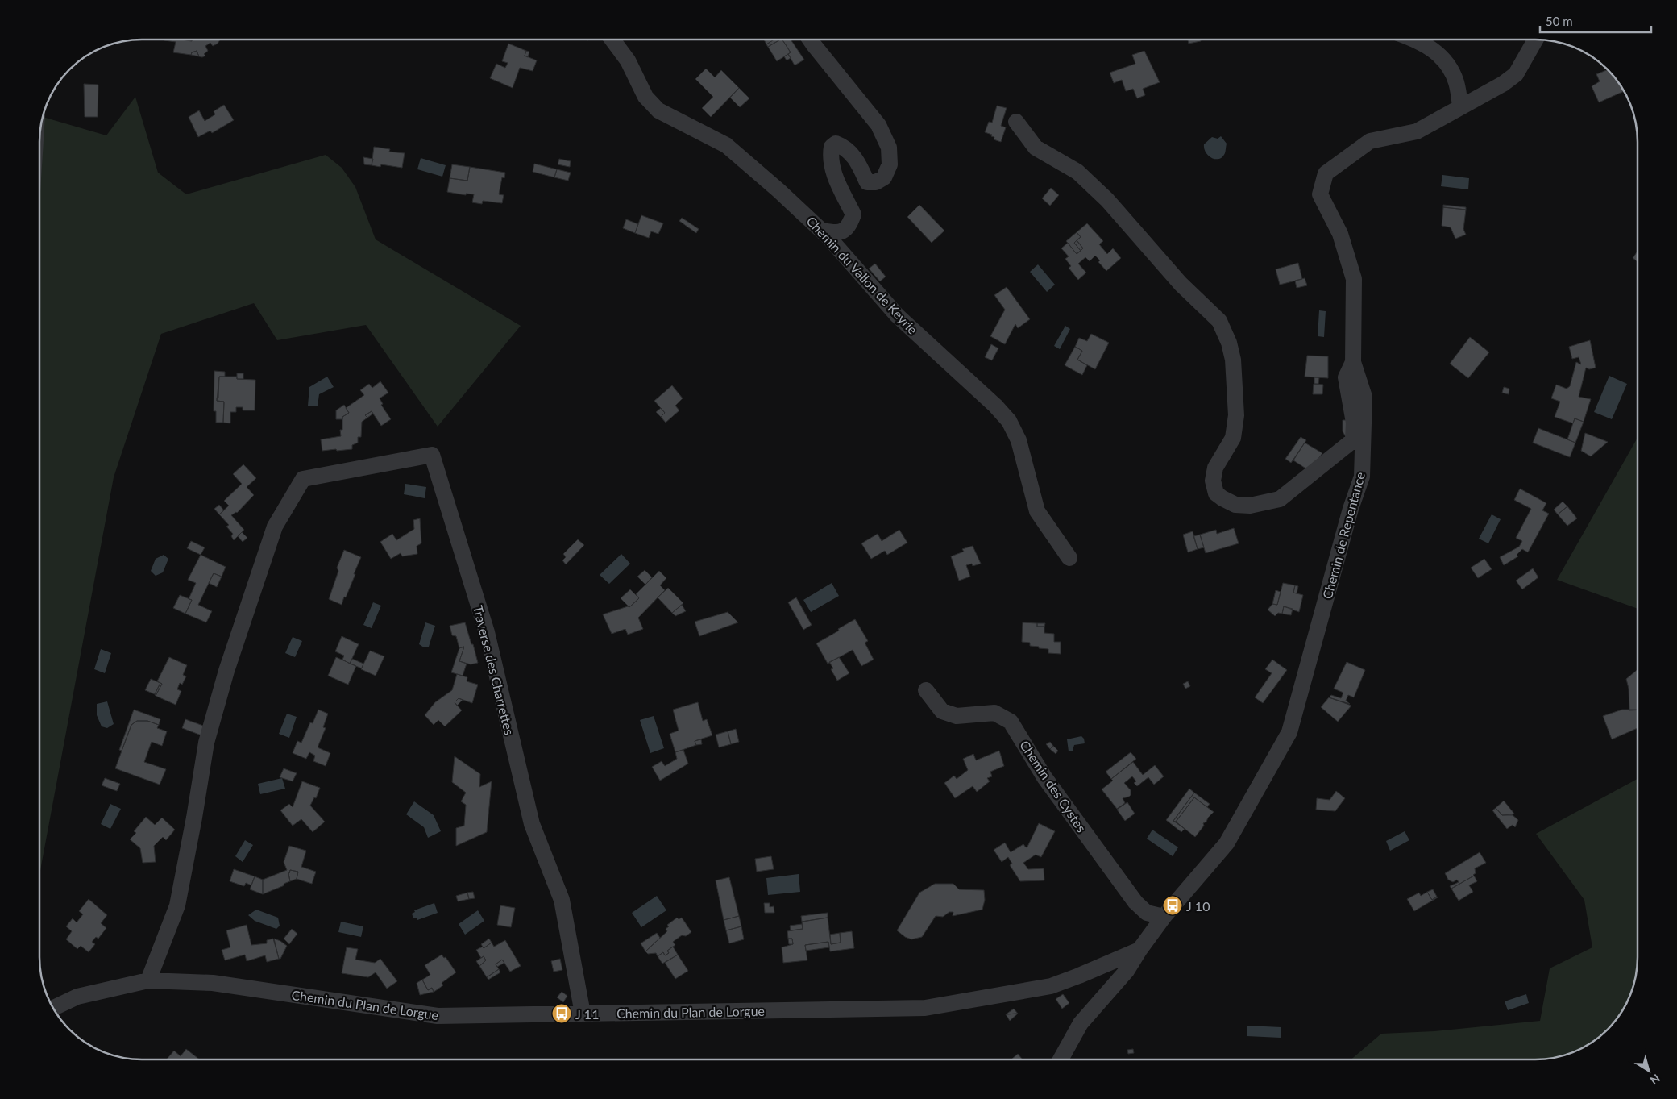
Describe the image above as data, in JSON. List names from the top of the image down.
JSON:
{
  "streets": {
    "street": [
      "Chemin du Vallon de Keyrie",
      "Chemin de Repentance",
      "Traverse des Charrettes",
      "Chemin des Cystes",
      "Chemin du Plan de Lorgue"
    ]
  },
  "crossings": [
    ["Chemin de Repentance", "Chemin des Cystes"],
    ["Chemin de Repentance", "Chemin du Plan de Lorgue"],
    ["Traverse des Charrettes", "Chemin du Plan de Lorgue"]
  ],
  "places": {
    "bus stop": ["J 10", "J 11"]
  },
  "scale_bar": "50 m",
  "north": "bottom right"
}
